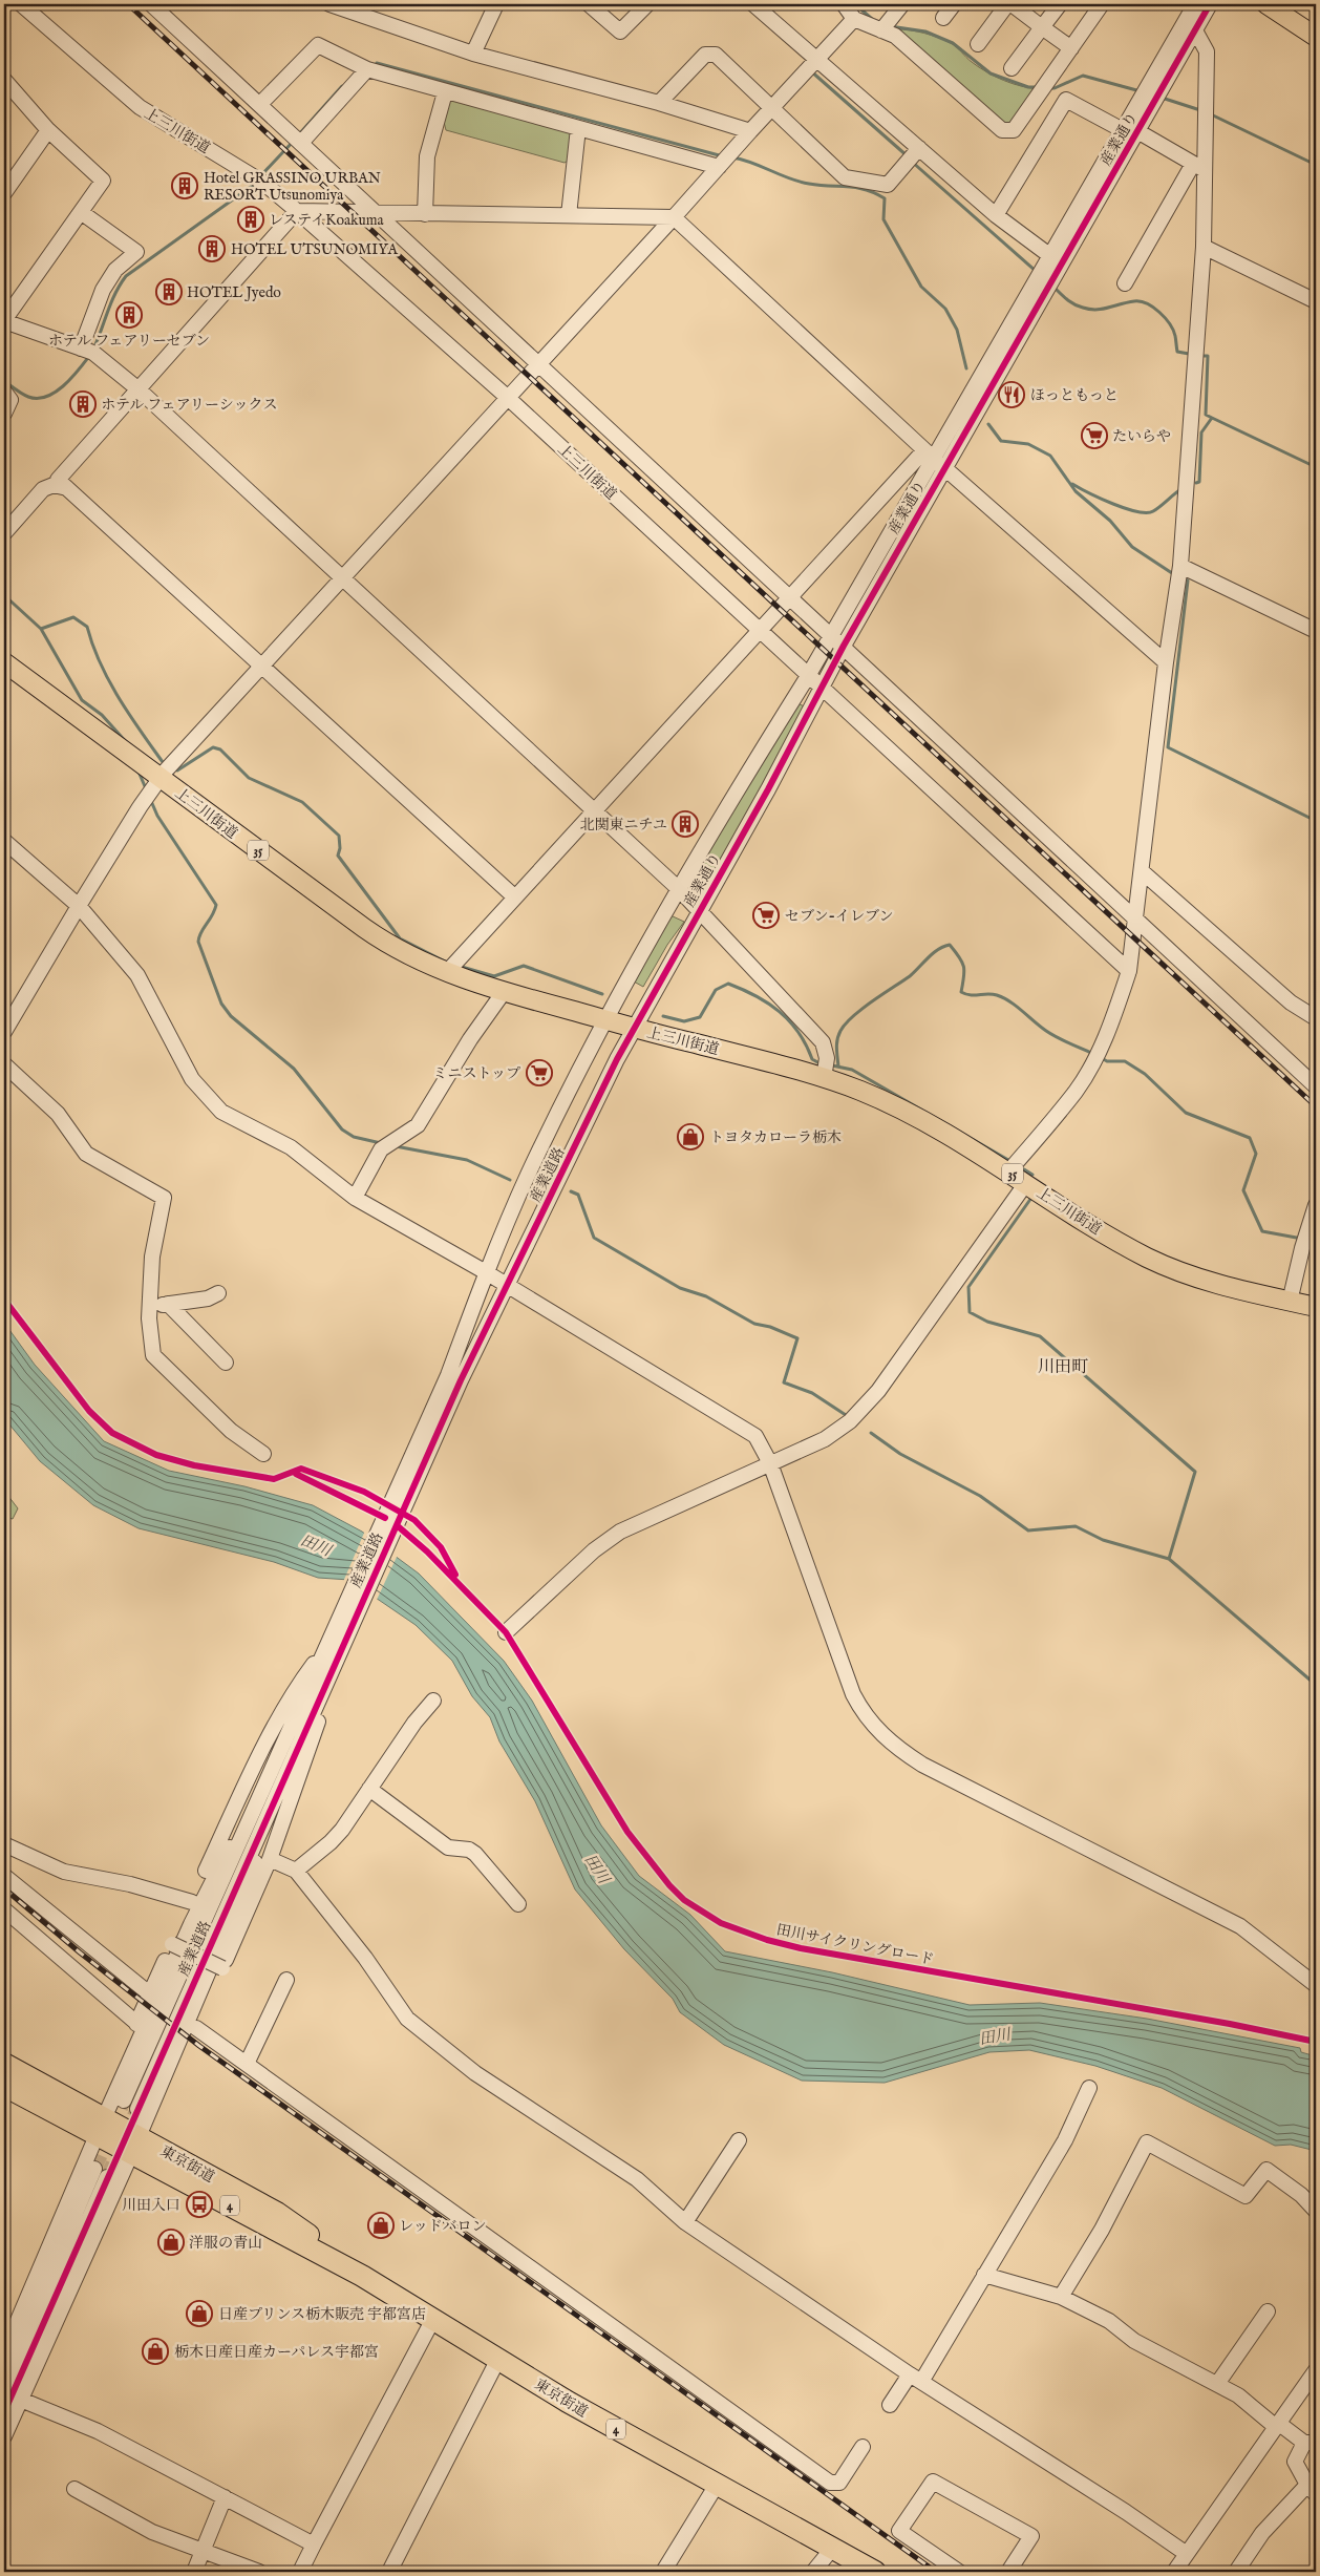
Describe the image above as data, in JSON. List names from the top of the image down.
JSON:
{
  "streets": {
    "highway": ["東京街道", "4"],
    "main road": ["上三川街道", "35"],
    "street": ["産業通り", "産業道路"],
    "cycle path": ["田川サイクリングロード"]
  },
  "crossings": [
    ["上三川街道", "産業通り"],
    ["上三川街道", "産業道路"],
    ["産業通り", "産業道路"]
  ],
  "districts": ["川田町"],
  "water": ["田川"],
  "places": {
    "building": [
      "Hotel GRASSINO URBAN RESORT Utsunomiya",
      "レステイKoakuma",
      "HOTEL UTSUNOMIYA",
      "HOTEL Jyedo",
      "ホテル フェアリーセブン",
      "ホテル フェアリーシックス",
      "北関東ニチユ"
    ],
    "restaurant": ["ほっともっと"],
    "supermarket": ["たいらや", "セブン-イレブン", "ミニストップ"],
    "shop": [
      "トヨタカローラ栃木",
      "レッドバロン",
      "洋服の青山",
      "日産プリンス栃木販売 宇都宮店",
      "栃木日産日産カーパレス宇都宮"
    ],
    "bus stop": ["川田入口"]
  }
}
